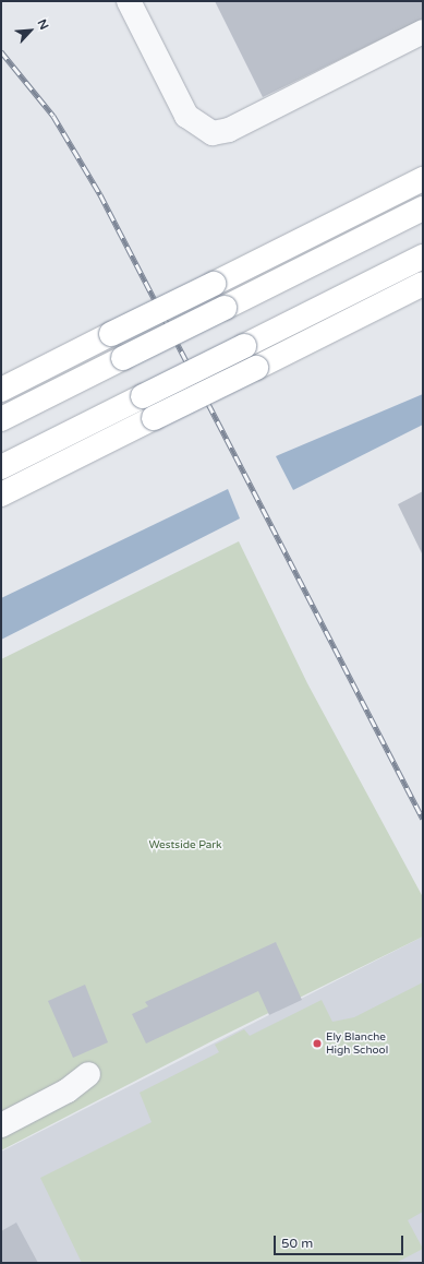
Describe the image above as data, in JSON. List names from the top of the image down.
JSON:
{
  "parks": ["Westside Park"],
  "places": ["Ely Blanche High School"],
  "scale_bar": "50 m",
  "north": "top right"
}
